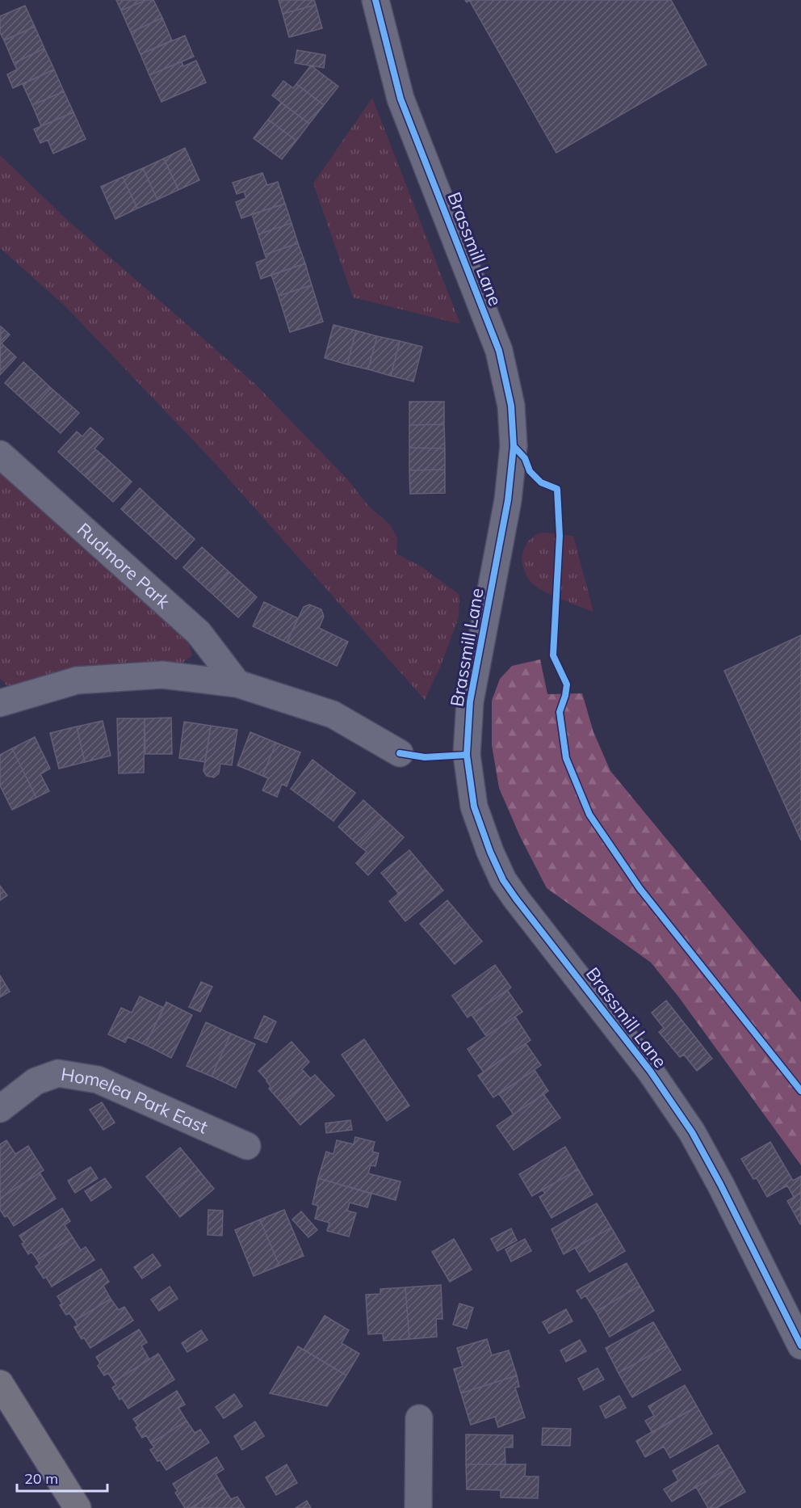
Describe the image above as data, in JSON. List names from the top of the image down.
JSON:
{
  "streets": {
    "street": ["Brassmill Lane", "Rudmore Park", "Homelea Park East"]
  },
  "scale_bar": "20 m"
}
